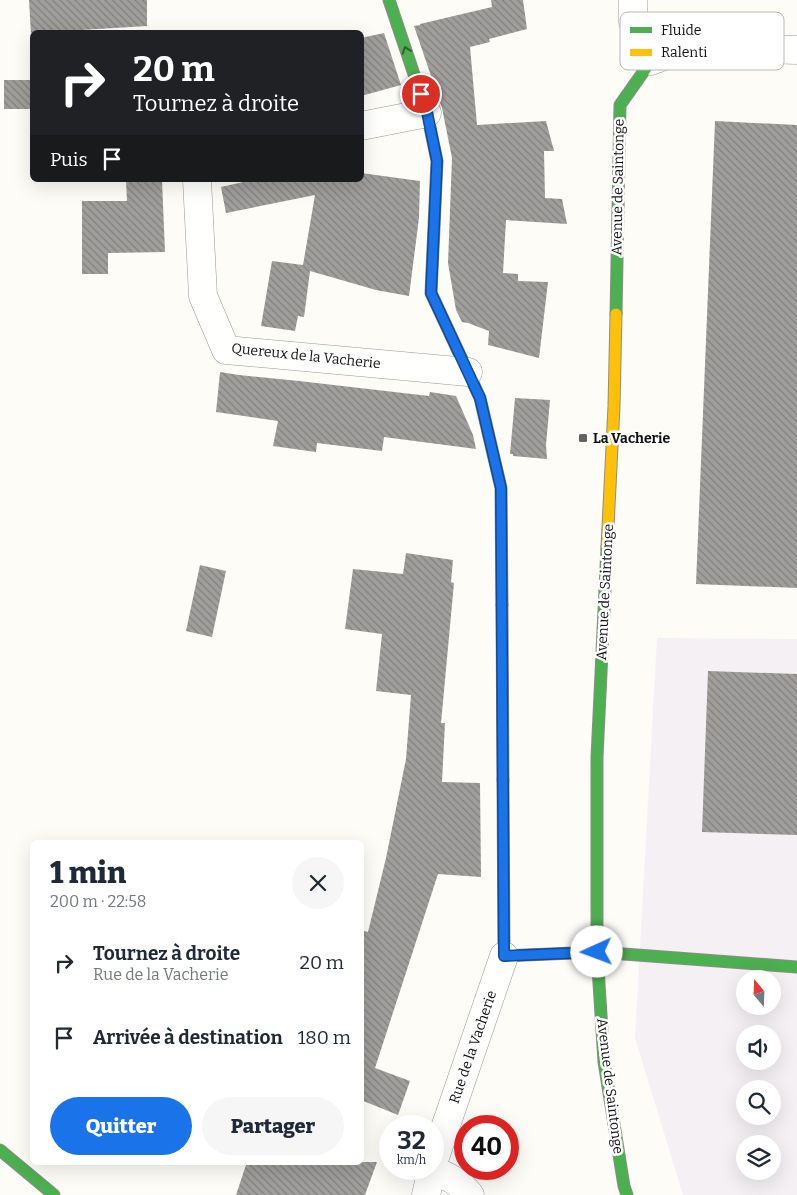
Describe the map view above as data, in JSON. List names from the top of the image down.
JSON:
{
  "streets": {
    "street": ["Avenue de Saintonge", "Quereux de la Vacherie", "Rue de la Vacherie"]
  },
  "crossings": [
    ["Quereux de la Vacherie", "Rue de la Vacherie"]
  ],
  "places": {
    "transit": ["La Vacherie"]
  },
  "legend": ["Fluide", "Ralenti"],
  "north": "top",
  "page": {
    "turn": ["20 m", "Tournez à droite"],
    "then": "Puis",
    "heading": ["1 min", "200 m · 22:58"],
    "list": [
      {
        "name": "Tournez à droite",
        "note": "Rue de la Vacherie",
        "value": "20 m"
      },
      {
        "name": "Arrivée à destination",
        "value": "180 m"
      }
    ],
    "buttons": ["Quitter", "Partager"],
    "speed": "32 km/h",
    "limit": "40"
  }
}
